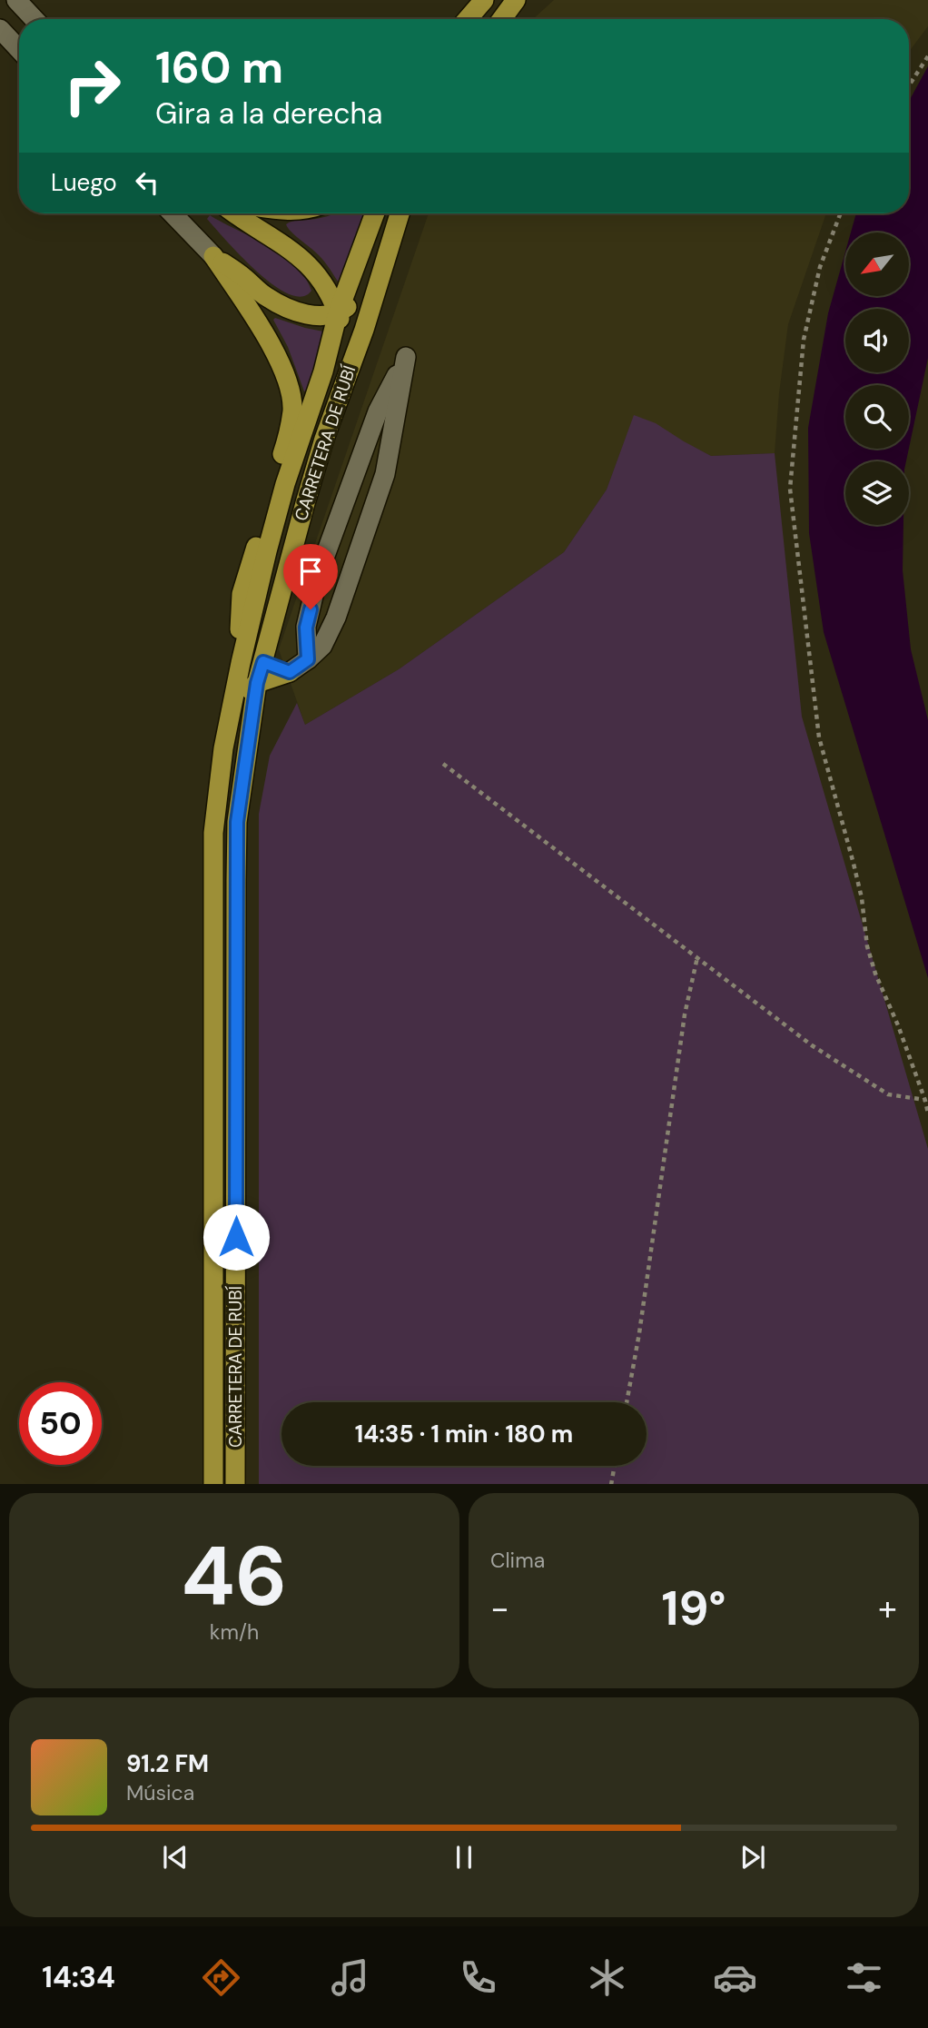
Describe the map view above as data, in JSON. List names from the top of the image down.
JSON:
{
  "streets": {
    "main road": ["CARRETERA DE RUBÍ"]
  },
  "north": "bottom left",
  "page": {
    "turn": ["160 m", "Gira a la derecha"],
    "then": "Luego",
    "limit": "50",
    "trip": "14:35 · 1 min · 180 m",
    "tile": [
      ["46", "km/h"],
      "Clima"
    ],
    "heat": ["−", "19°", "+"],
    "song": ["91.2 FM", "Música"],
    "tabs": "14:34"
  }
}
